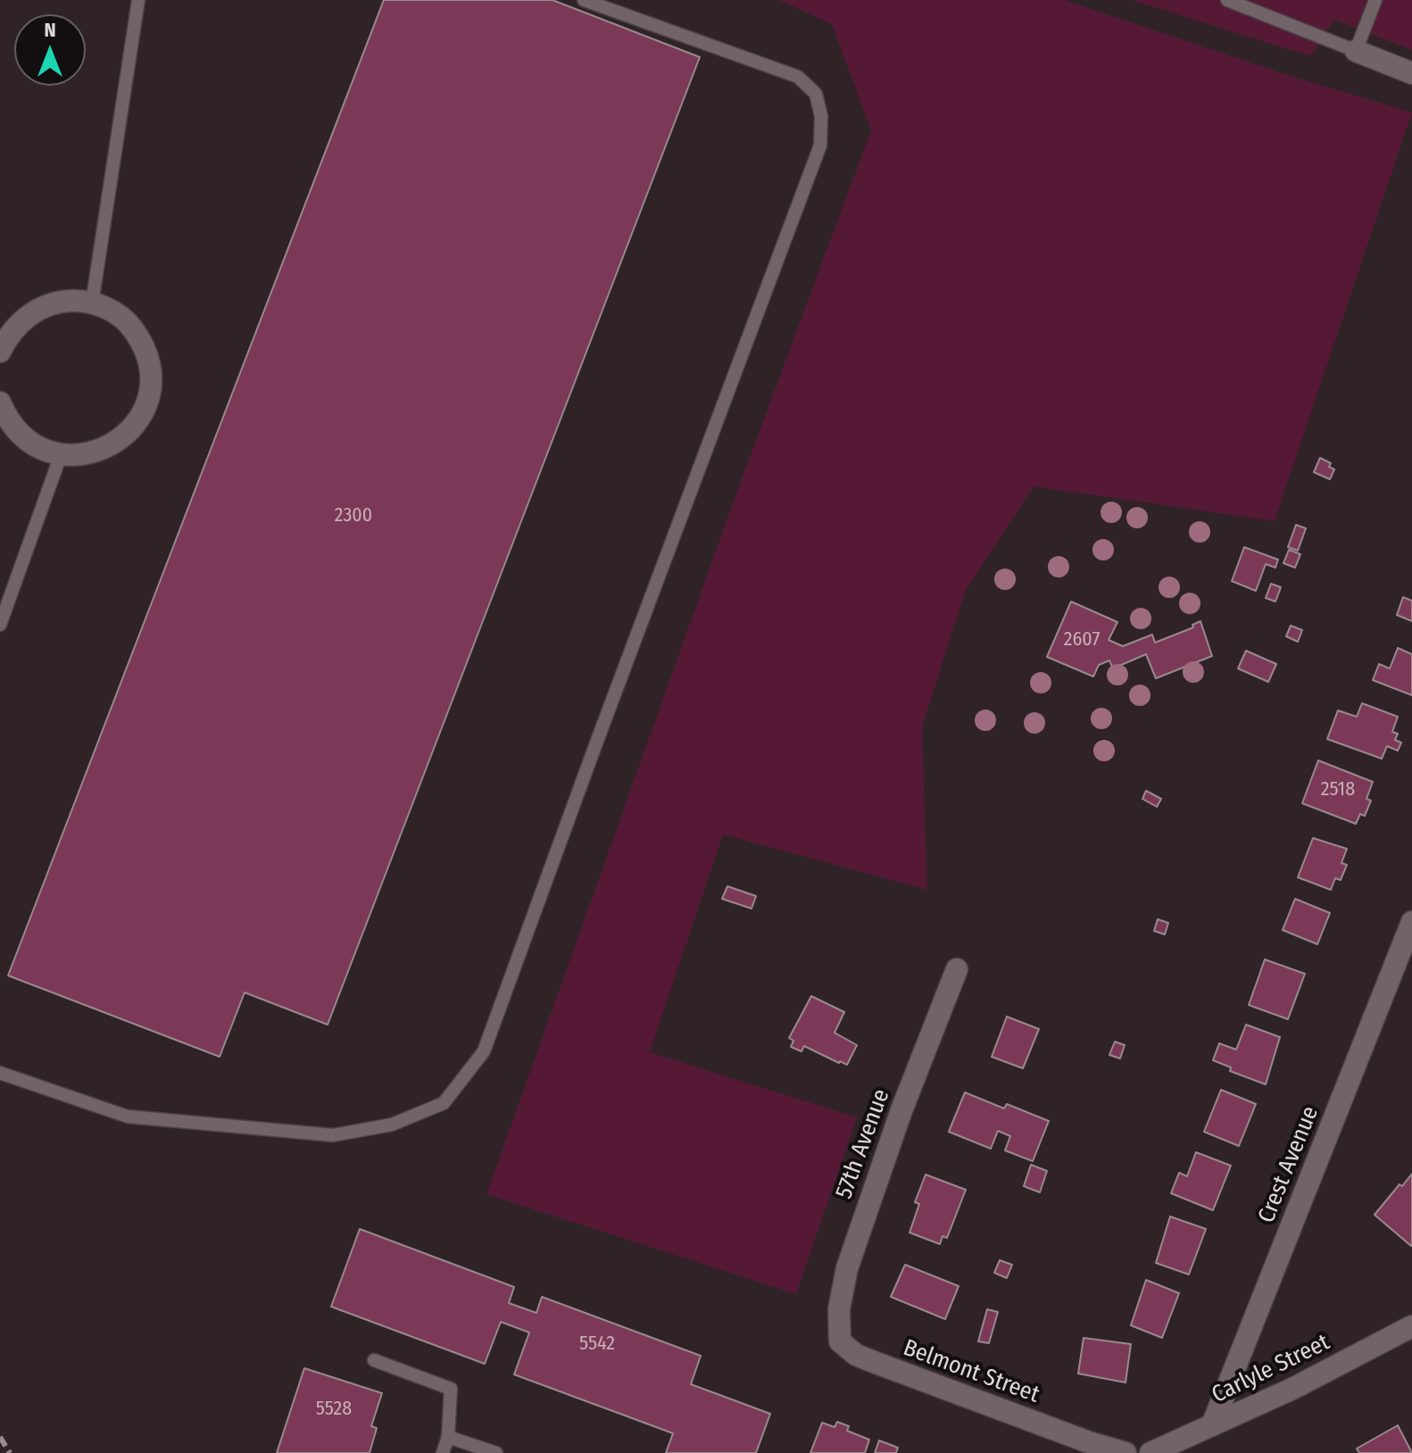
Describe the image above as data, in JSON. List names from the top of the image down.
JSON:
{
  "streets": {
    "street": [
      "57th Avenue",
      "Crest Avenue",
      "Carlyle Street",
      "Belmont Street"
    ]
  },
  "crossings": [
    ["57th Avenue", "Belmont Street"],
    ["Crest Avenue", "Carlyle Street"]
  ],
  "house_numbers": [
    "2300",
    "2607",
    "2518",
    "5542",
    "5528"
  ],
  "north": "top"
}
